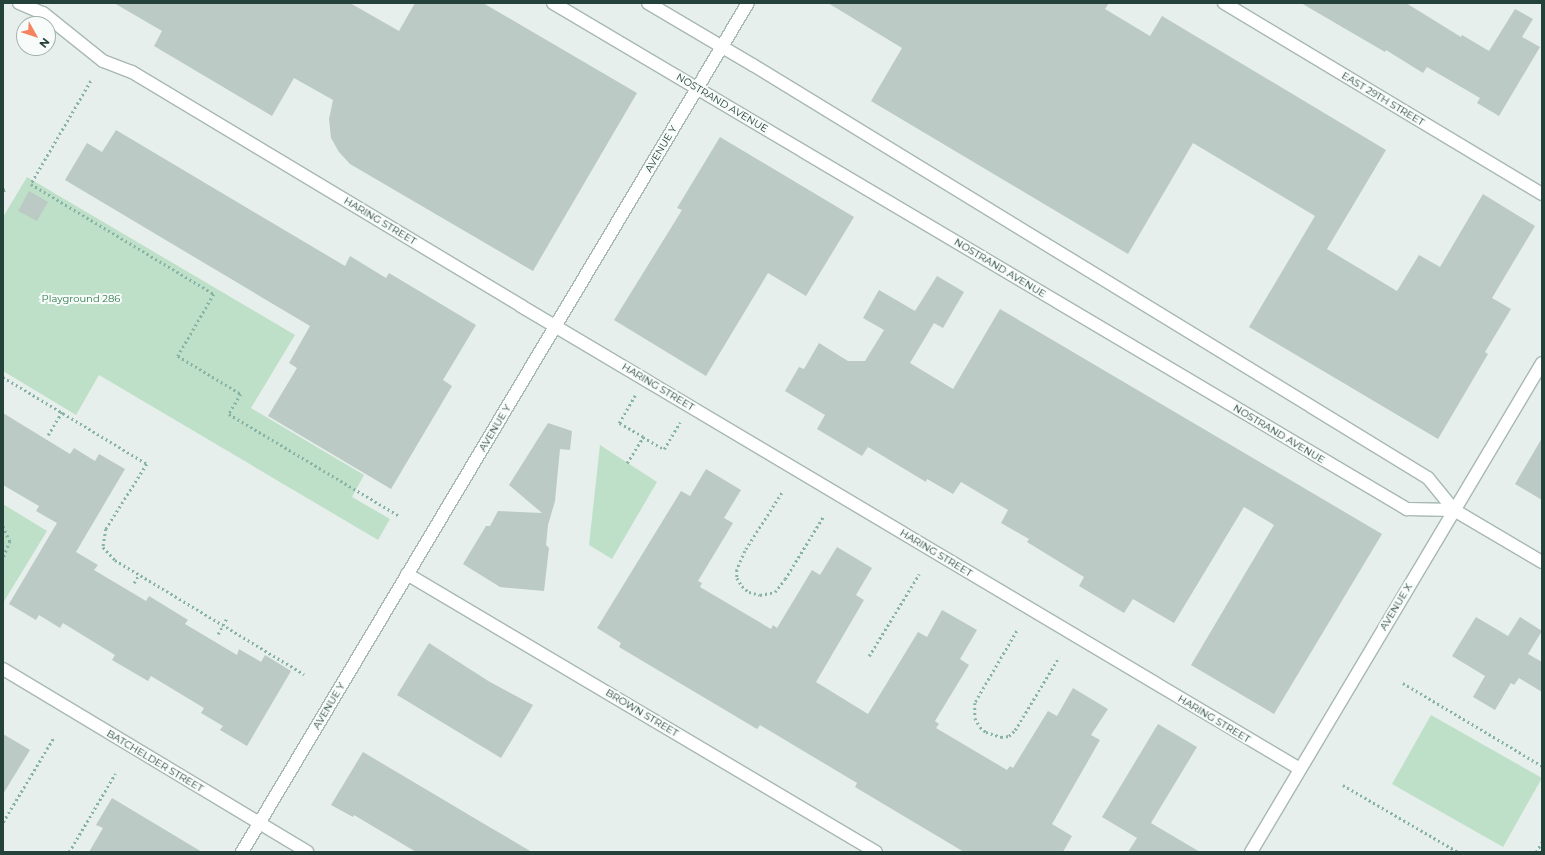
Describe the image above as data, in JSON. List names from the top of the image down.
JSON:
{
  "streets": {
    "street": [
      "EAST 29TH STREET",
      "NOSTRAND AVENUE",
      "AVENUE Y",
      "HARING STREET",
      "AVENUE X",
      "BROWN STREET",
      "BATCHELDER STREET"
    ]
  },
  "crossings": [
    ["NOSTRAND AVENUE", "AVENUE Y"],
    ["NOSTRAND AVENUE", "AVENUE X"],
    ["AVENUE Y", "HARING STREET"],
    ["AVENUE Y", "BROWN STREET"],
    ["AVENUE Y", "BATCHELDER STREET"],
    ["HARING STREET", "AVENUE X"]
  ],
  "parks": ["Playground 286"],
  "north": "bottom right"
}
